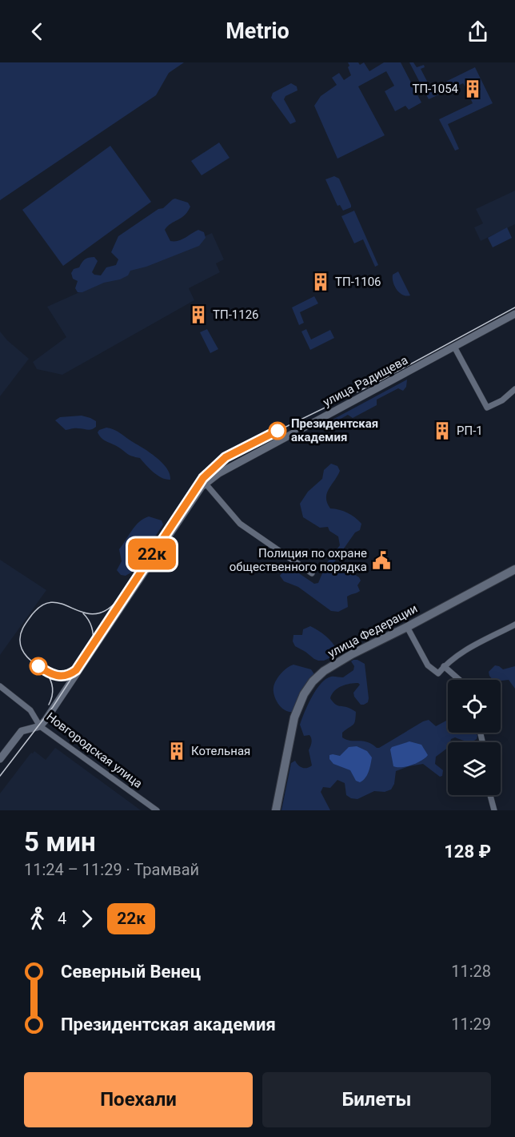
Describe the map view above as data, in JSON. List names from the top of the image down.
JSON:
{
  "streets": {
    "main road": ["улица Федерации"],
    "street": ["улица Радищева", "Новгородская улица"]
  },
  "crossings": [
    ["улица Радищева", "Новгородская улица"]
  ],
  "places": {
    "building": [
      "ТП-1054",
      "ТП-1106",
      "ТП-1126",
      "РП-1",
      "Котельная"
    ],
    "other": ["Президентская академия"],
    "public building": ["Полиция по охране общественного порядка"]
  },
  "lines": ["tram line 22к"],
  "page": {
    "header": "Metrio",
    "on_map": "22к",
    "heading": ["5 мин", "11:24 – 11:29 · Трамвай", "128 ₽"],
    "legs": ["4", "22к"],
    "list": [
      {
        "name": "Северный Венец",
        "value": "11:28"
      },
      {
        "name": "Президентская академия",
        "value": "11:29"
      }
    ],
    "buttons": ["Поехали", "Билеты"]
  }
}
